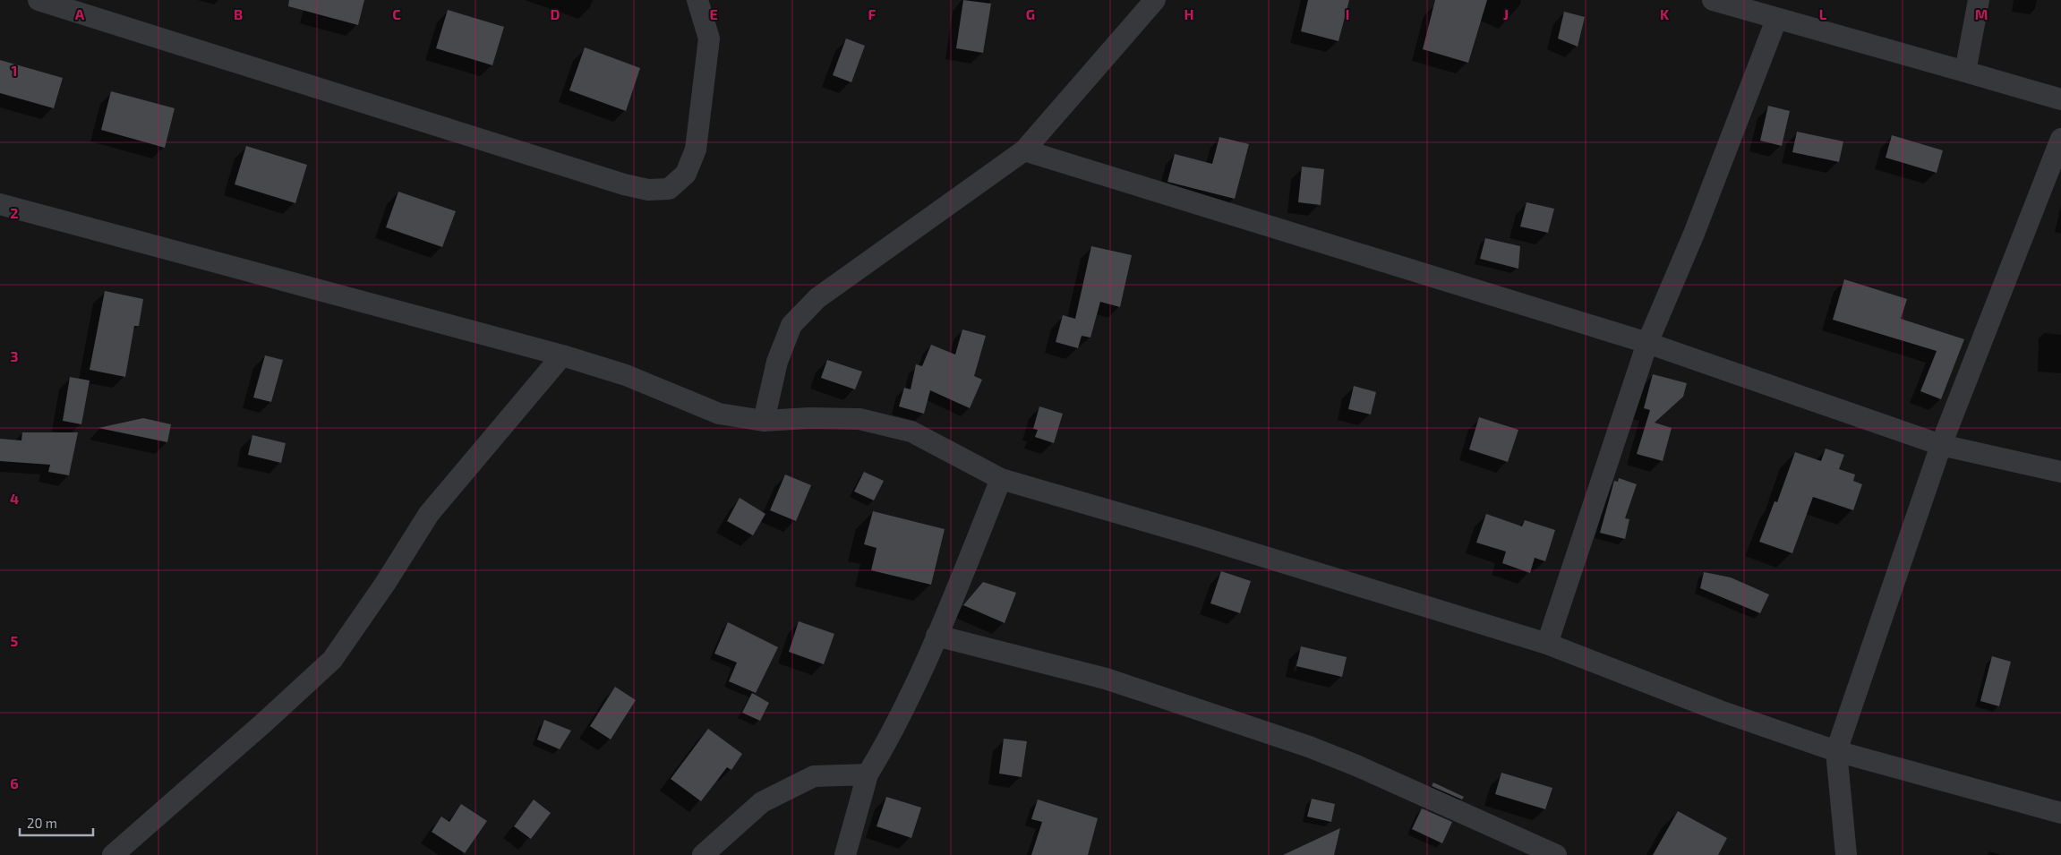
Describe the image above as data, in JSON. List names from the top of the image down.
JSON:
{
  "scale_bar": "20 m",
  "grid": {
    "columns": [
      "A",
      "B",
      "C",
      "D",
      "E",
      "F",
      "G",
      "H",
      "I",
      "J",
      "K",
      "L",
      "M"
    ],
    "rows": [
      "1",
      "2",
      "3",
      "4",
      "5",
      "6"
    ]
  }
}
